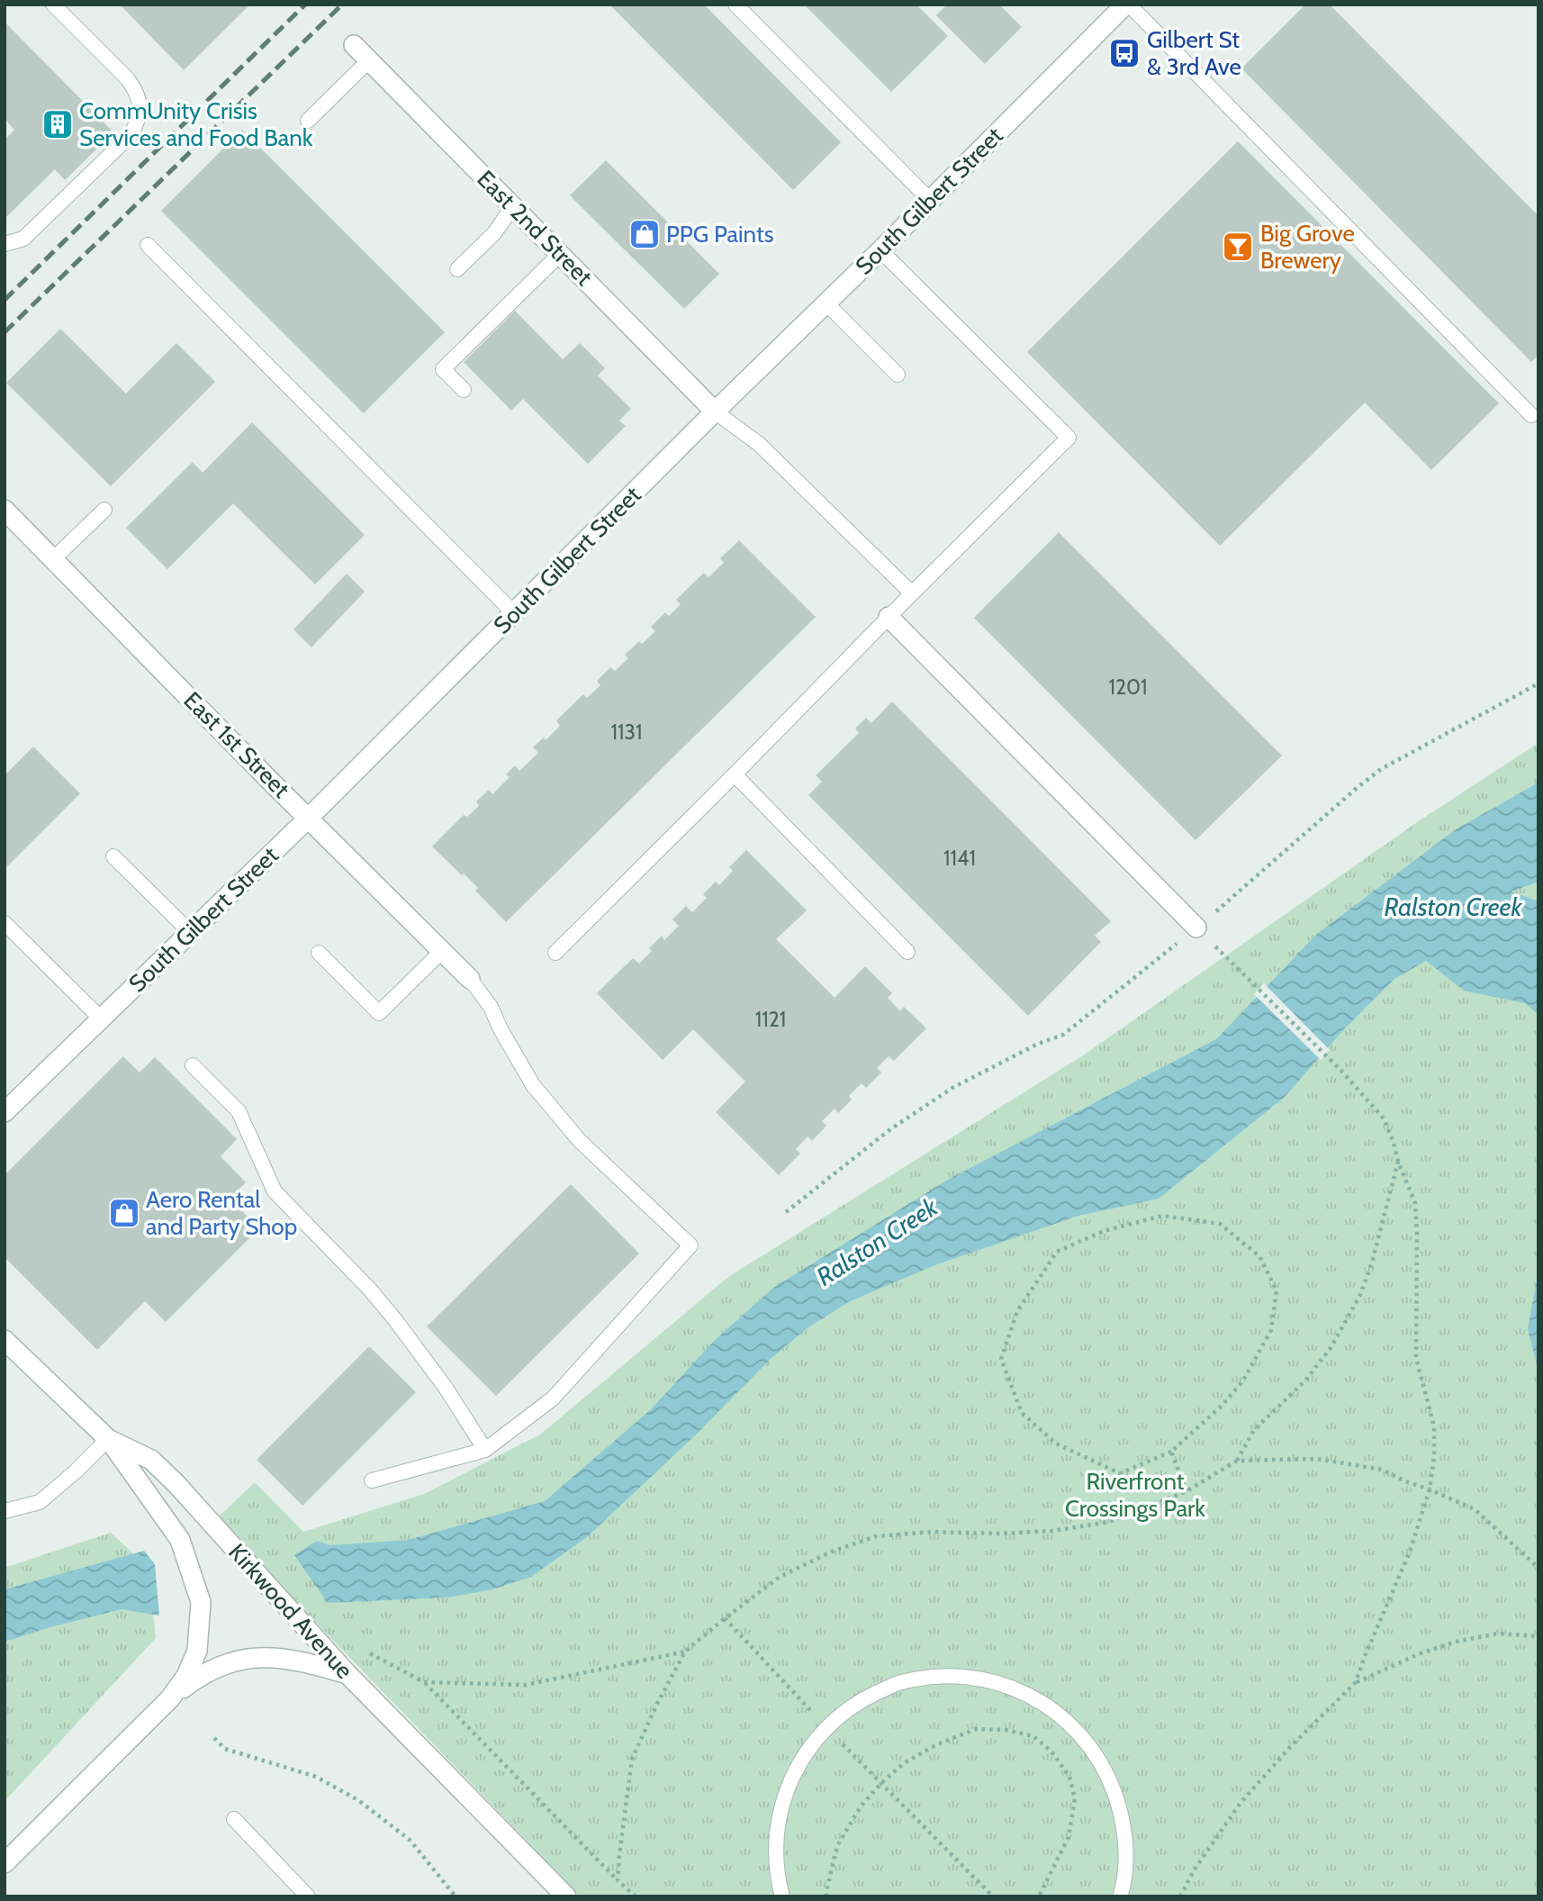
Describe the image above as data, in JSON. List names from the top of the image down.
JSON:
{
  "streets": {
    "street": [
      "South Gilbert Street",
      "East 2nd Street",
      "East 1st Street",
      "Kirkwood Avenue"
    ]
  },
  "crossings": [
    ["South Gilbert Street", "East 2nd Street"],
    ["South Gilbert Street", "East 1st Street"]
  ],
  "water": ["Ralston Creek"],
  "parks": ["Riverfront Crossings Park"],
  "places": {
    "bus stop": ["Gilbert St & 3rd Ave"],
    "building": ["CommUnity Crisis Services and Food Bank"],
    "shop": ["PPG Paints", "Aero Rental and Party Shop"],
    "bar": ["Big Grove Brewery"]
  },
  "house_numbers": [
    "1201",
    "1131",
    "1141",
    "1121"
  ]
}
